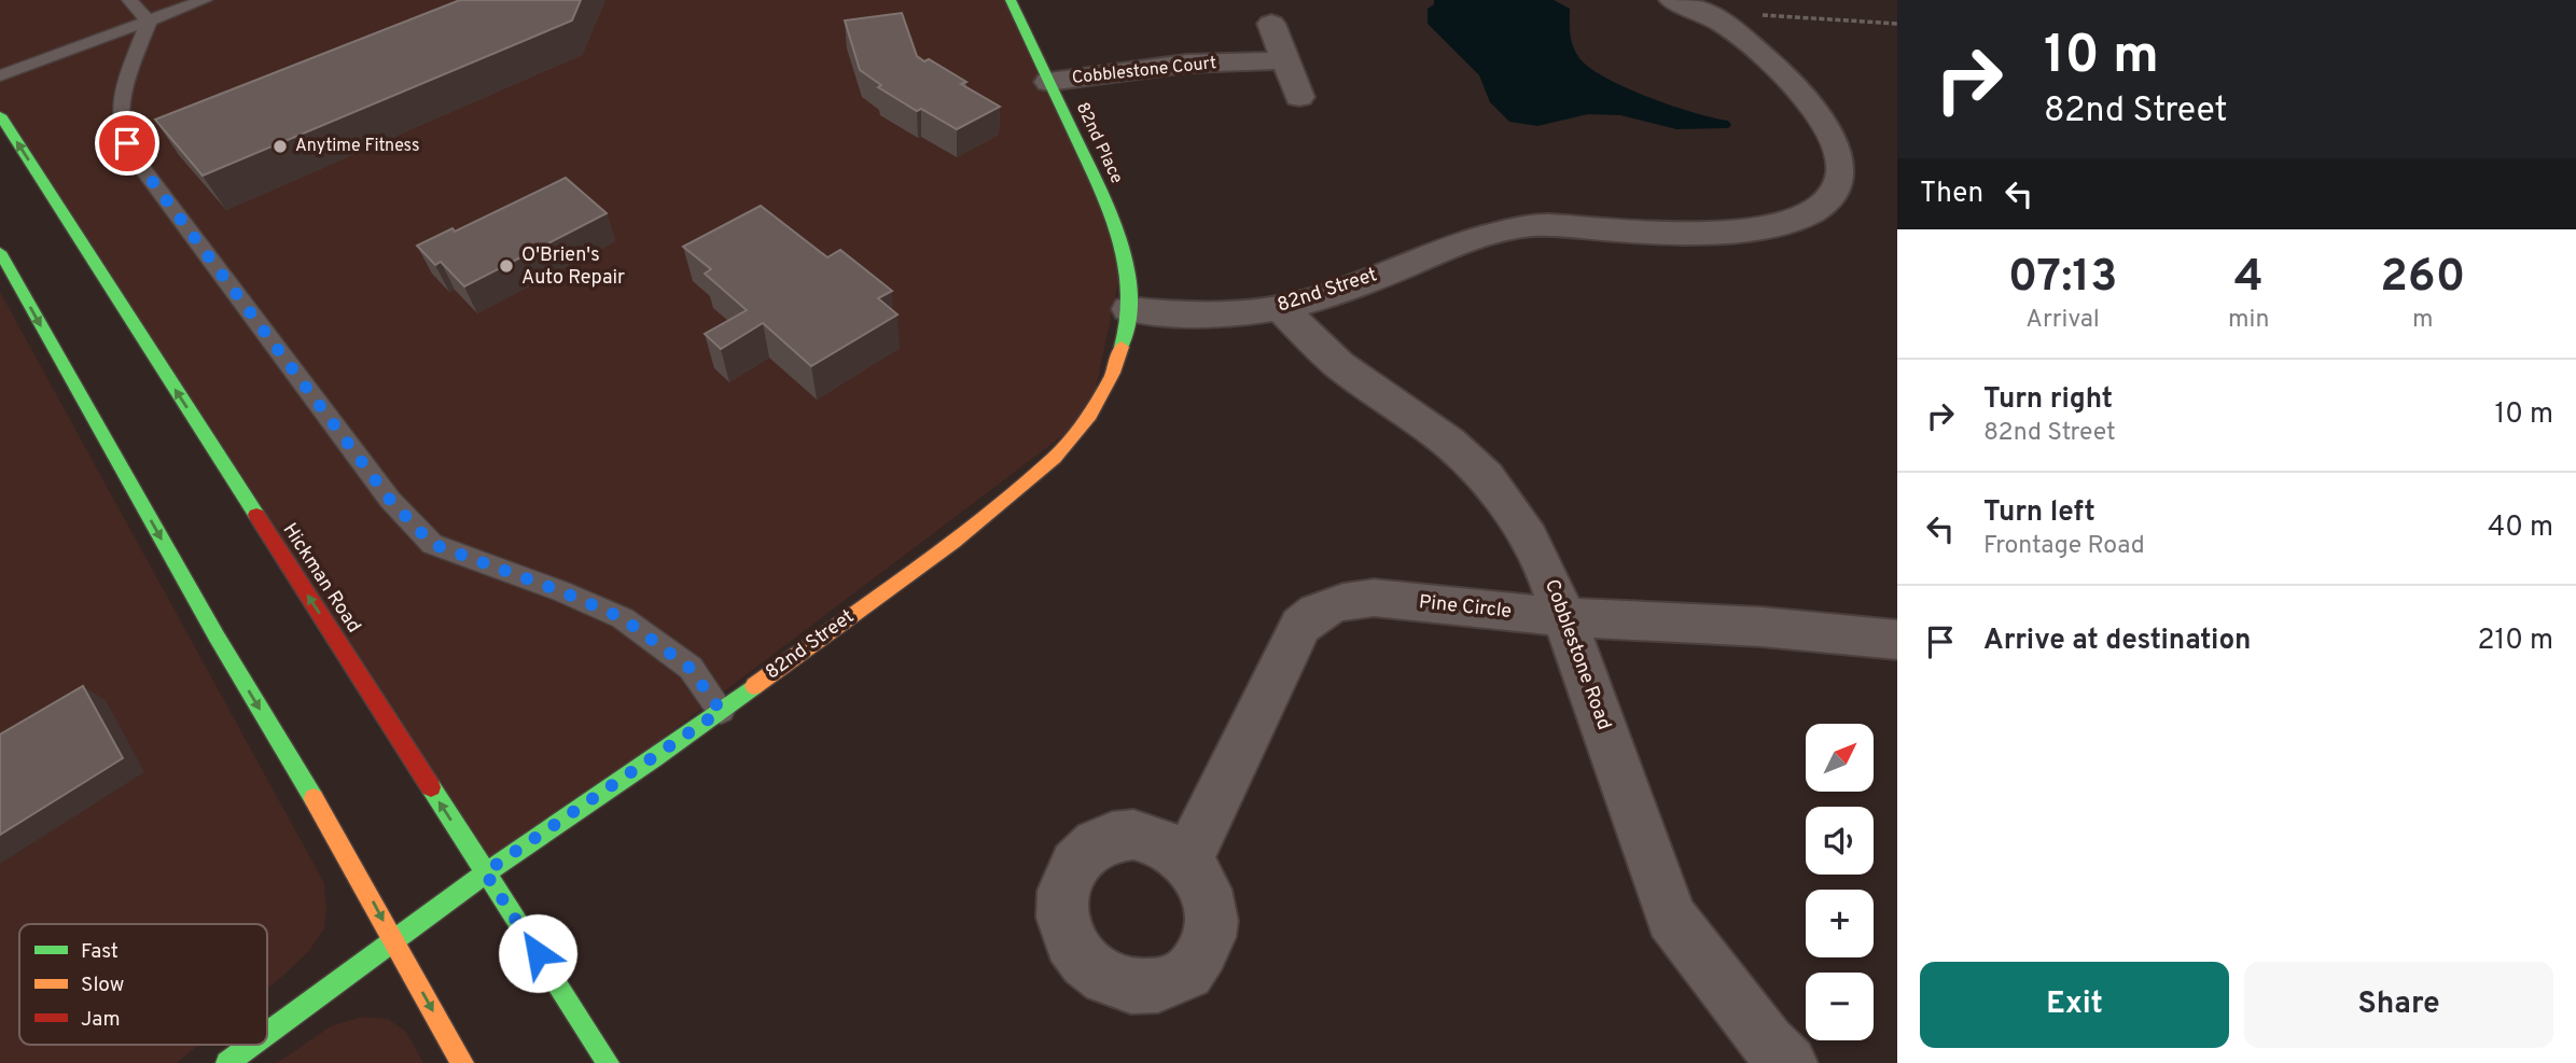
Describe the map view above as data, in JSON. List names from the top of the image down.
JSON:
{
  "streets": {
    "main road": ["82nd Place", "82nd Street", "Hickman Road"],
    "street": ["Cobblestone Court", "Pine Circle", "Cobblestone Road"]
  },
  "crossings": [
    ["Cobblestone Court", "82nd Place"],
    ["82nd Place", "82nd Street"],
    ["82nd Street", "Hickman Road"],
    ["82nd Street", "Cobblestone Road"],
    ["Pine Circle", "Cobblestone Road"]
  ],
  "places": ["Anytime Fitness", "O'Brien's Auto Repair"],
  "legend": ["Fast", "Slow", "Jam"],
  "north": "top right",
  "page": {
    "turn": ["10 m", "82nd Street"],
    "then": "Then",
    "eta": [
      "07:13",
      "Arrival",
      "4",
      "min",
      "260",
      "m"
    ],
    "list": [
      {
        "name": "Turn right",
        "note": "82nd Street",
        "value": "10 m"
      },
      {
        "name": "Turn left",
        "note": "Frontage Road",
        "value": "40 m"
      },
      {
        "name": "Arrive at destination",
        "value": "210 m"
      }
    ],
    "map_buttons": ["+", "−"],
    "buttons": ["Exit", "Share"]
  }
}
